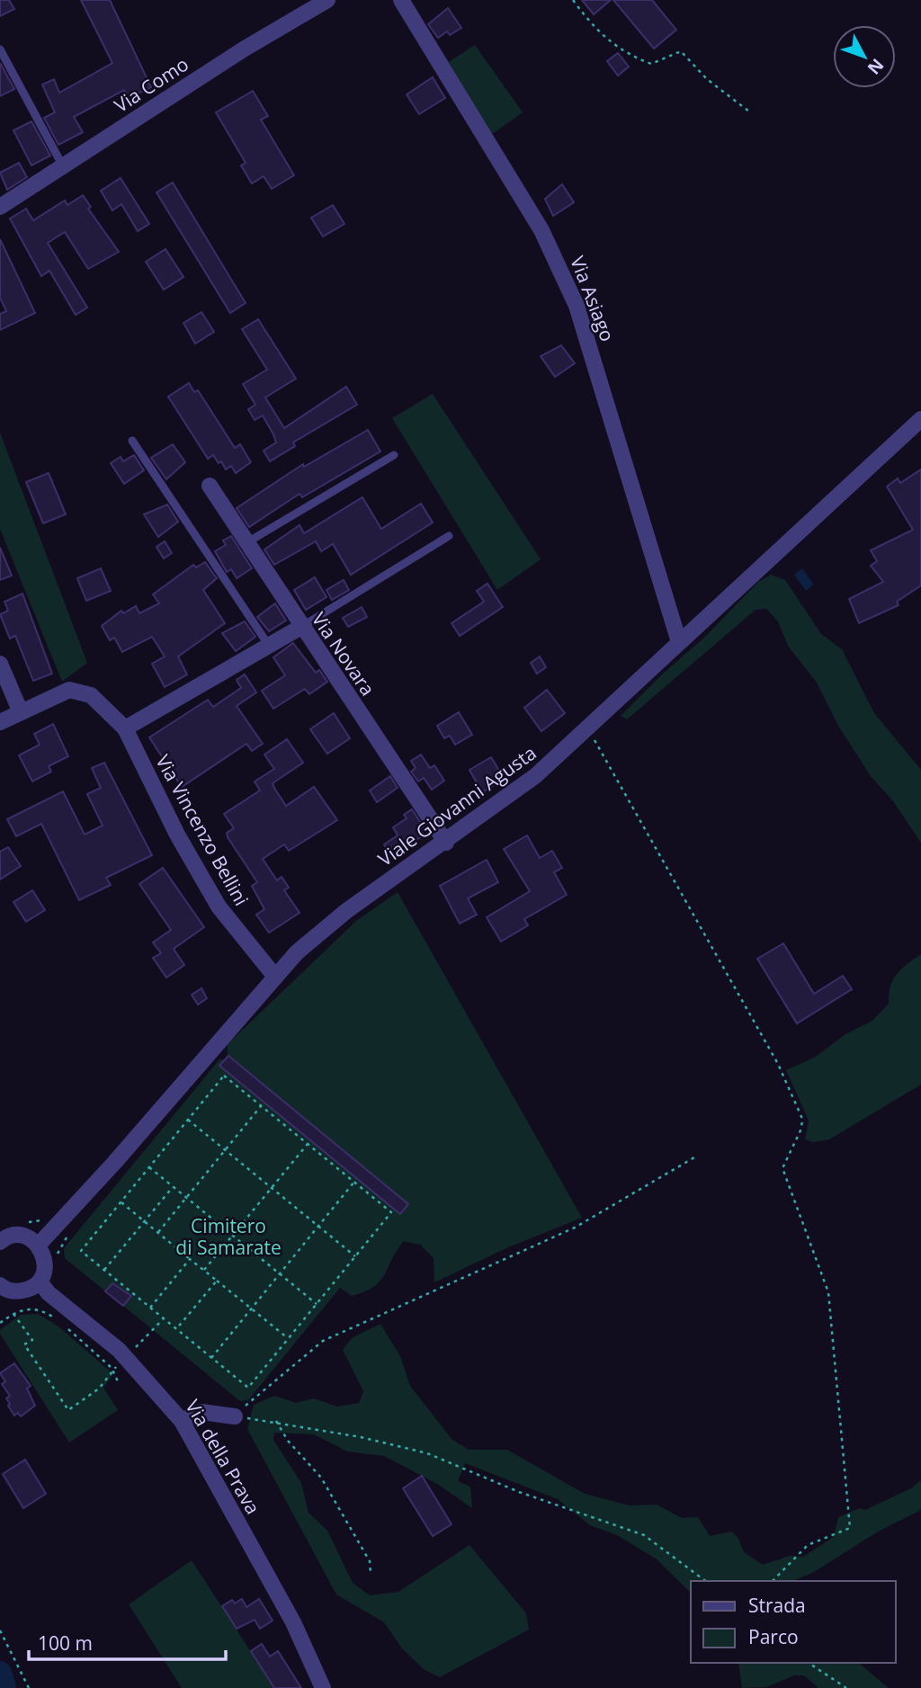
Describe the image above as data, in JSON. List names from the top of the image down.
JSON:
{
  "streets": {
    "street": [
      "Via Como",
      "Via Asiago",
      "Via Novara",
      "Viale Giovanni Agusta",
      "Via Vincenzo Bellini",
      "Via della Prava"
    ]
  },
  "crossings": [
    ["Via Asiago", "Viale Giovanni Agusta"],
    ["Via Novara", "Viale Giovanni Agusta"],
    ["Viale Giovanni Agusta", "Via Vincenzo Bellini"]
  ],
  "parks": ["Cimitero di Samarate"],
  "legend": ["Strada", "Parco"],
  "scale_bar": "100 m",
  "north": "bottom right"
}
